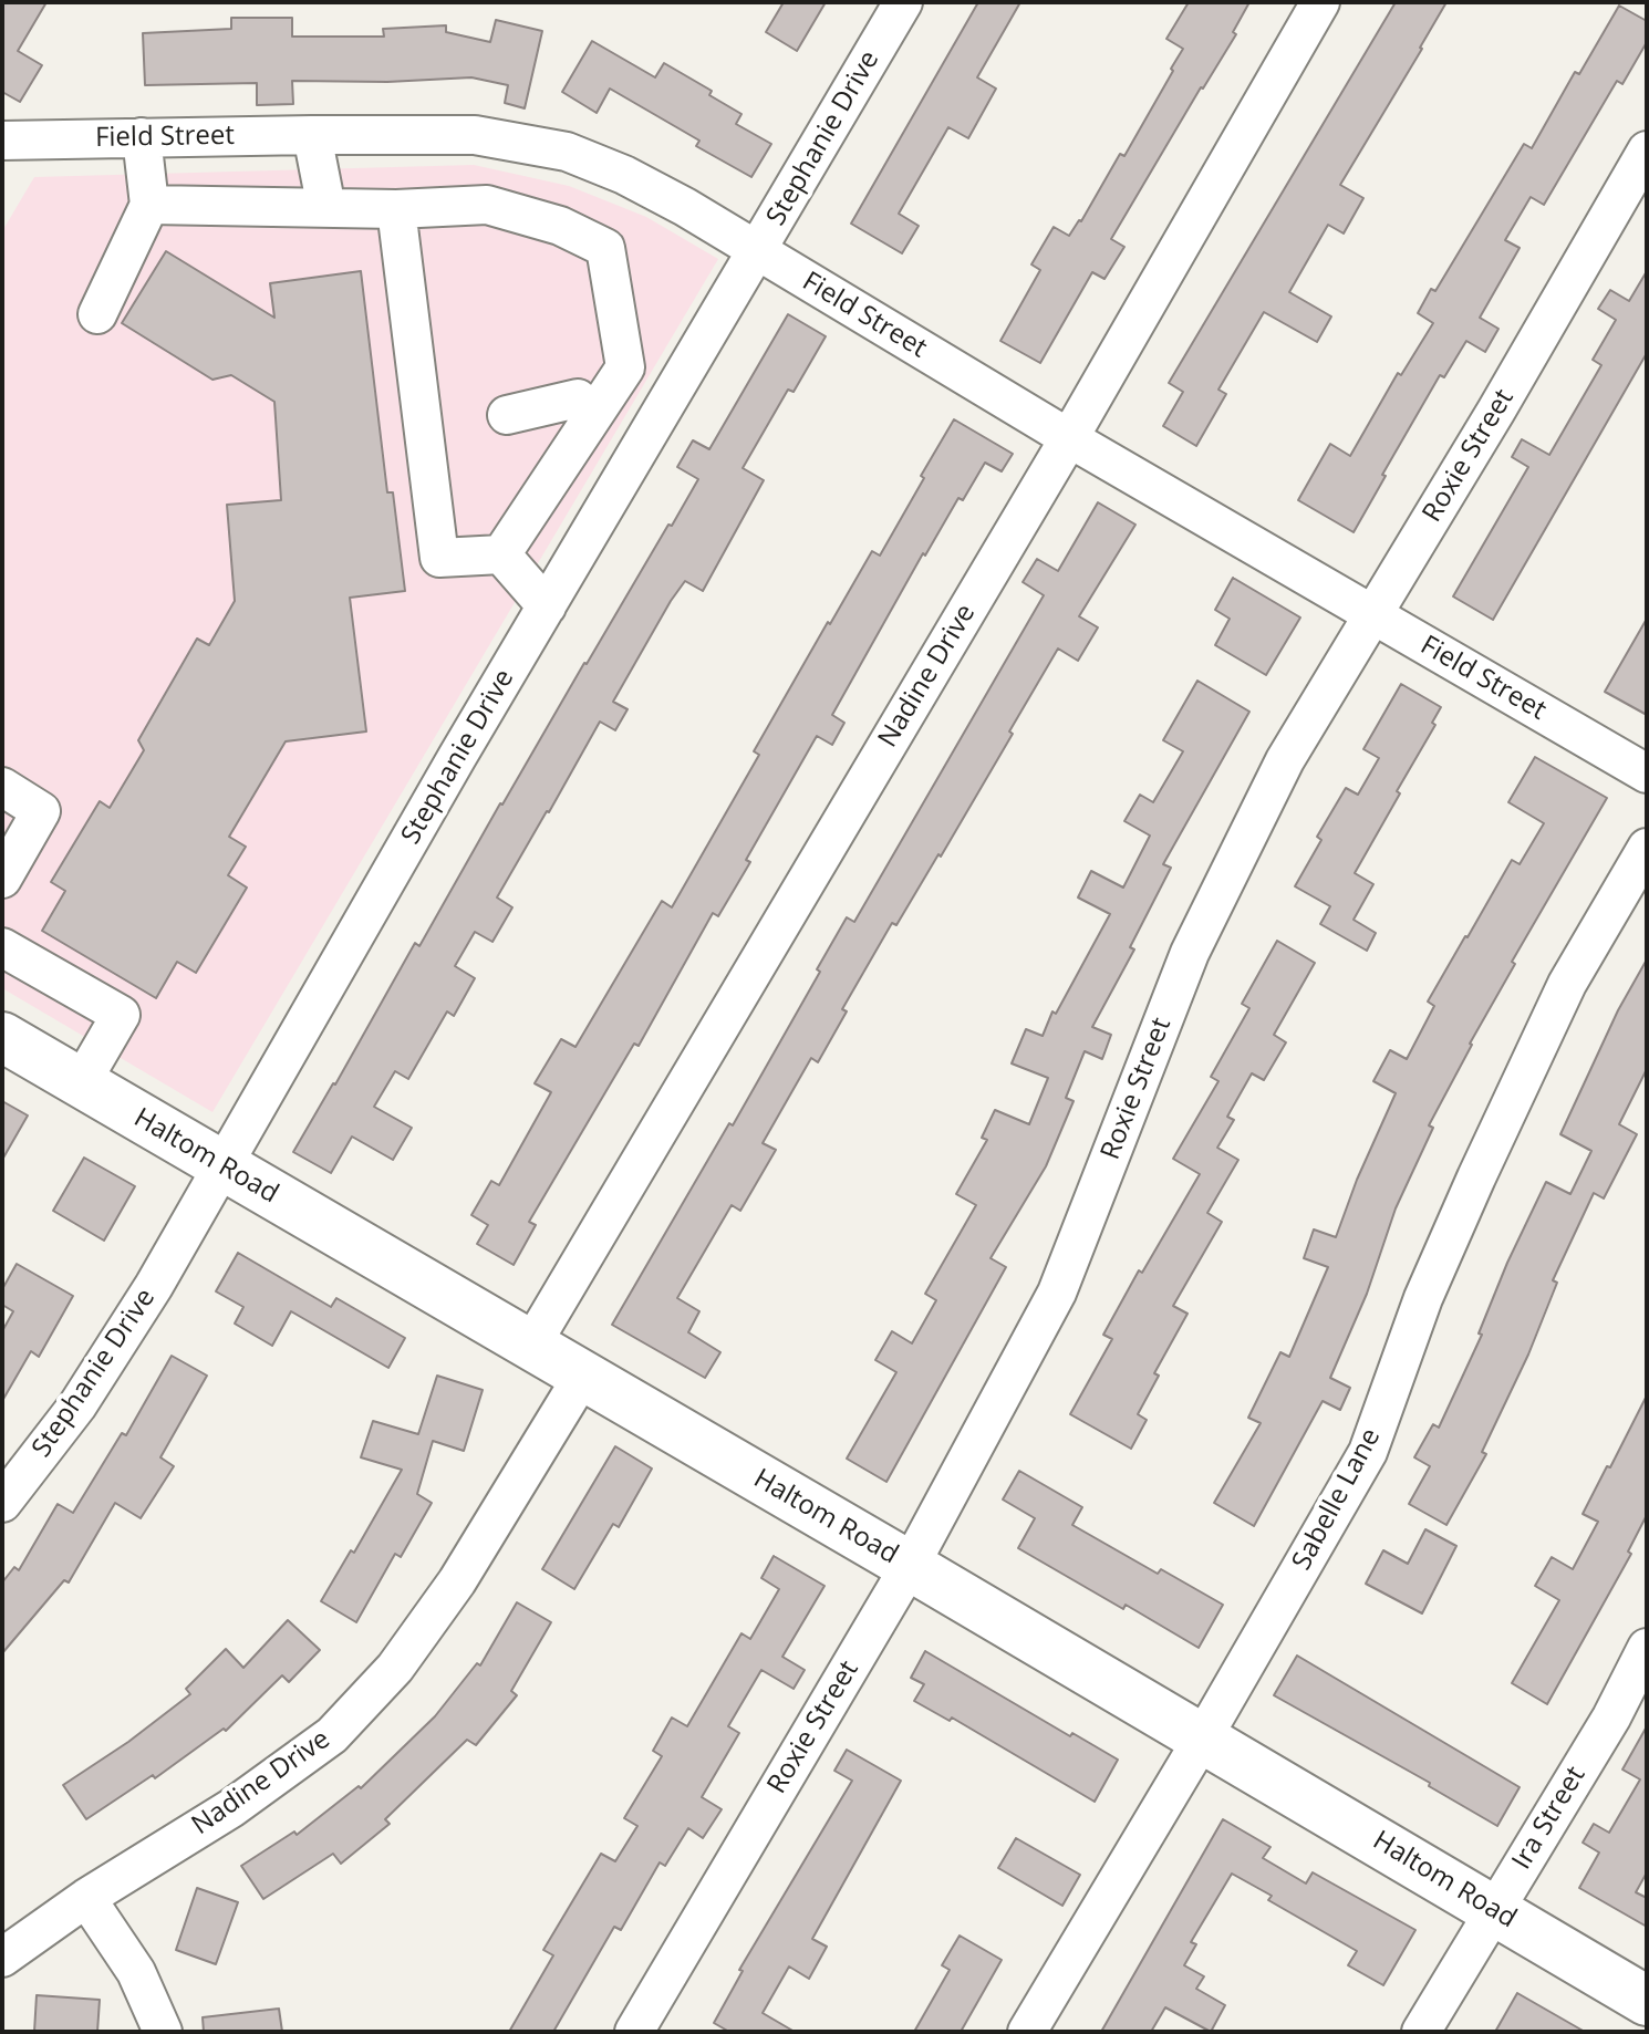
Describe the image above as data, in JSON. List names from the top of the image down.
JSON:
{
  "streets": {
    "main road": ["Haltom Road"],
    "street": [
      "Field Street",
      "Stephanie Drive",
      "Roxie Street",
      "Nadine Drive",
      "Sabelle Lane",
      "Ira Street"
    ]
  },
  "crossings": [
    ["Field Street", "Stephanie Drive"],
    ["Field Street", "Roxie Street"],
    ["Field Street", "Nadine Drive"],
    ["Stephanie Drive", "Haltom Road"],
    ["Roxie Street", "Haltom Road"],
    ["Nadine Drive", "Haltom Road"],
    ["Haltom Road", "Sabelle Lane"],
    ["Haltom Road", "Ira Street"]
  ]
}
